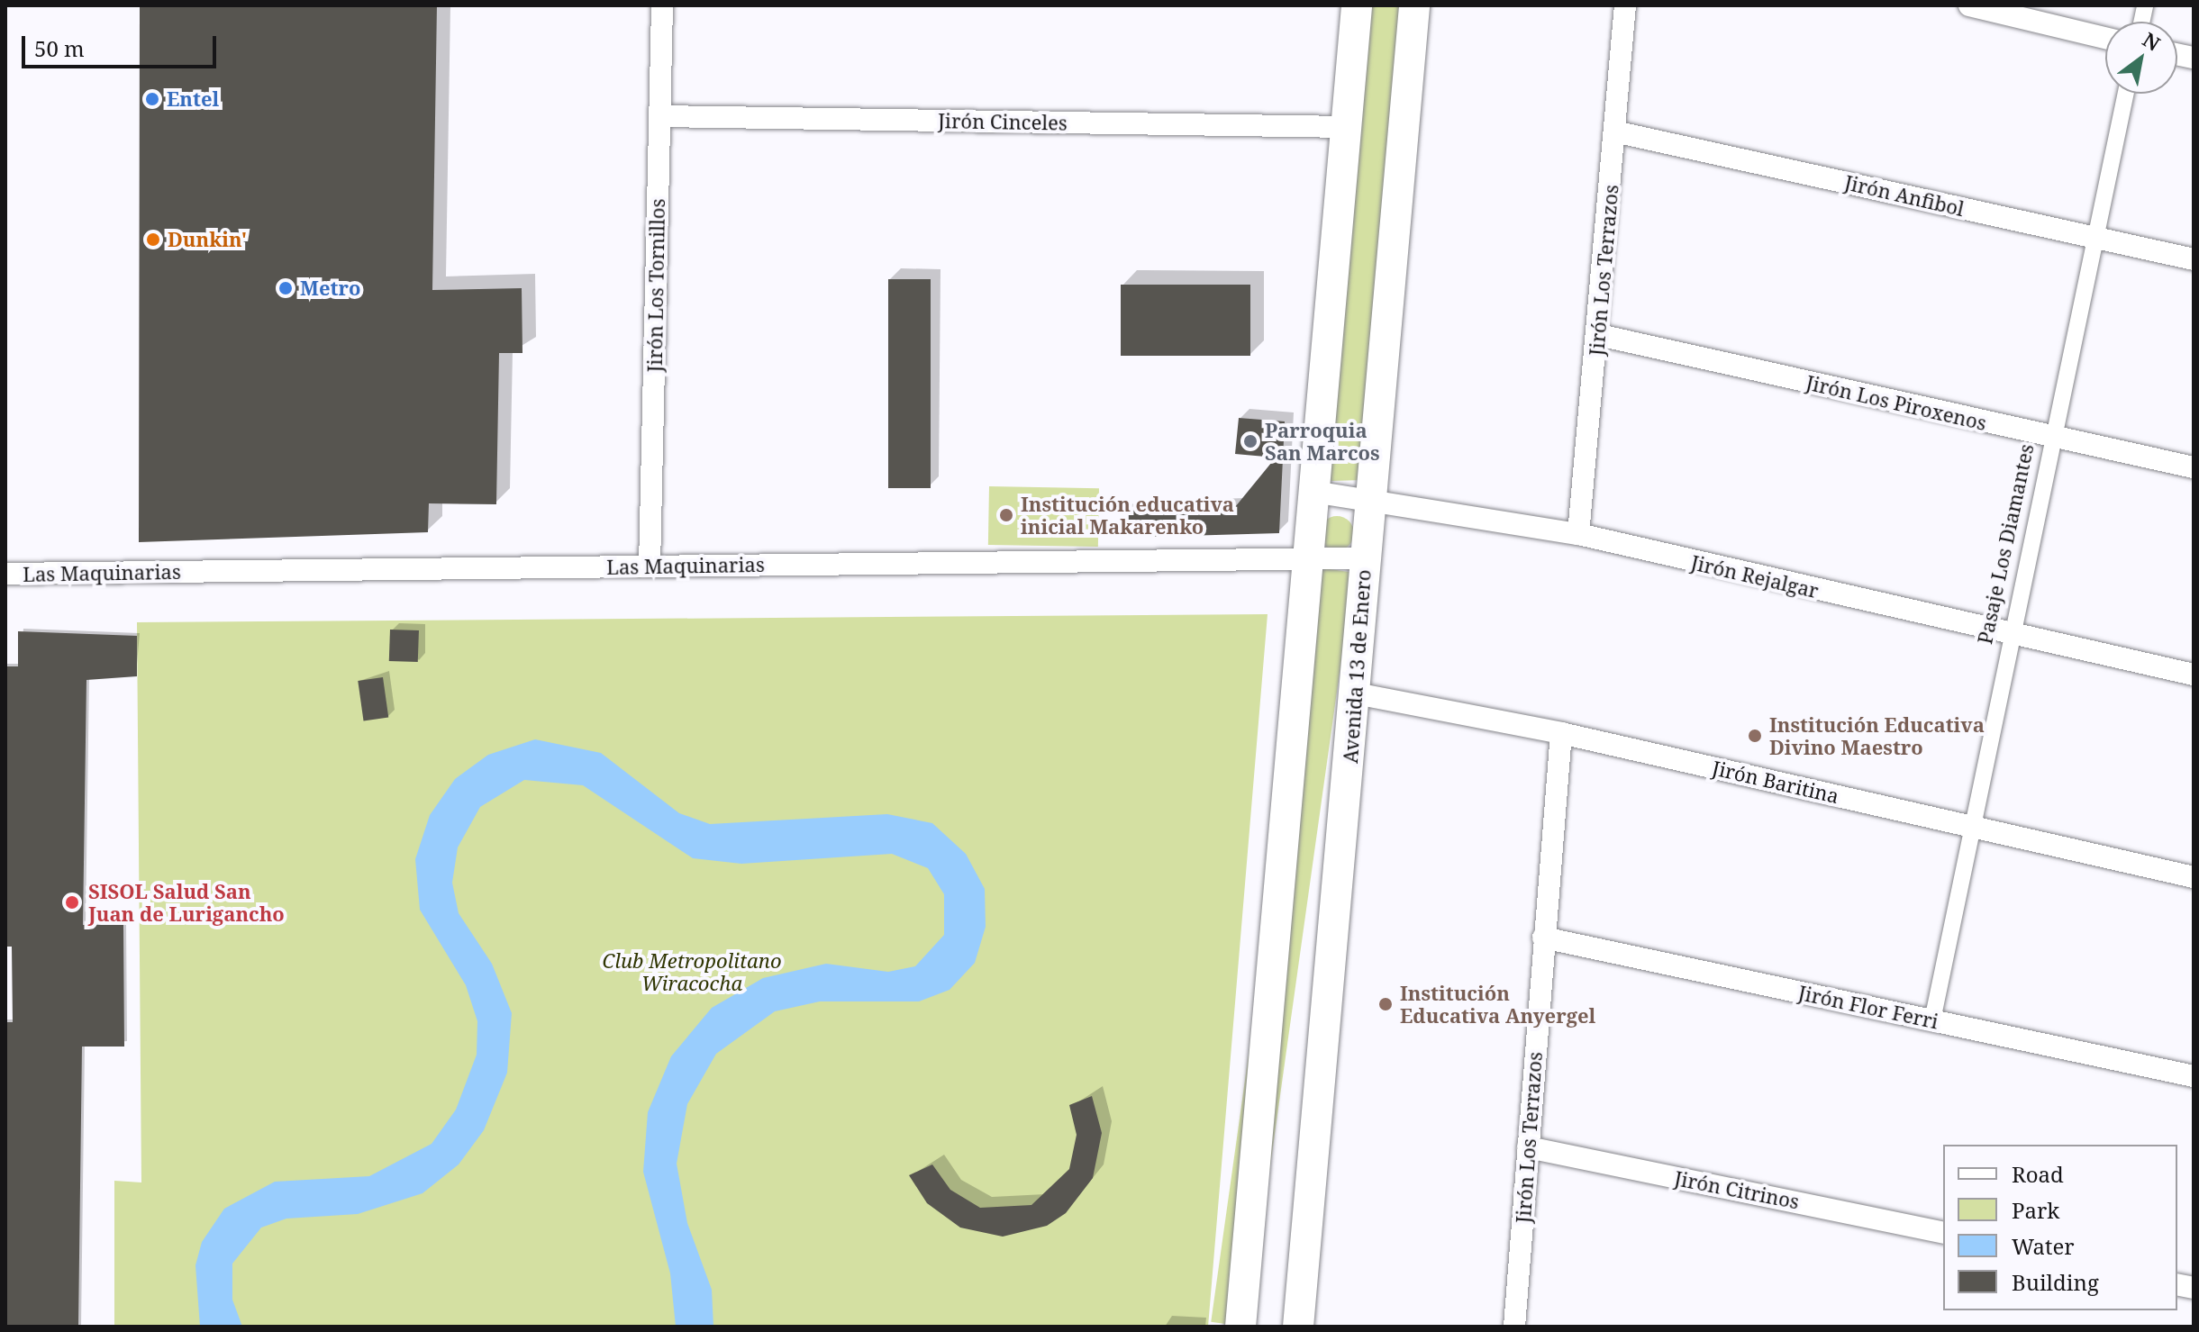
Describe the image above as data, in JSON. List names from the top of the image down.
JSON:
{
  "streets": {
    "main road": ["Avenida 13 de Enero"],
    "street": [
      "Jirón Cinceles",
      "Jirón Anfibol",
      "Jirón Los Terrazos",
      "Jirón Los Tornillos",
      "Jirón Los Piroxenos",
      "Pasaje Los Diamantes",
      "Las Maquinarias",
      "Jirón Rejalgar",
      "Jirón Baritina",
      "Jirón Flor Ferri",
      "Jirón Citrinos"
    ]
  },
  "crossings": [
    ["Jirón Cinceles", "Jirón Los Tornillos"],
    ["Jirón Anfibol", "Jirón Los Terrazos"],
    ["Jirón Anfibol", "Pasaje Los Diamantes"],
    ["Jirón Los Terrazos", "Jirón Los Piroxenos"],
    ["Jirón Los Terrazos", "Jirón Rejalgar"],
    ["Jirón Los Terrazos", "Jirón Baritina"],
    ["Jirón Los Terrazos", "Jirón Flor Ferri"],
    ["Jirón Los Terrazos", "Jirón Citrinos"],
    ["Jirón Los Tornillos", "Las Maquinarias"],
    ["Jirón Los Piroxenos", "Pasaje Los Diamantes"],
    ["Pasaje Los Diamantes", "Jirón Rejalgar"],
    ["Pasaje Los Diamantes", "Jirón Baritina"],
    ["Pasaje Los Diamantes", "Jirón Flor Ferri"],
    ["Las Maquinarias", "Avenida 13 de Enero"],
    ["Jirón Rejalgar", "Avenida 13 de Enero"],
    ["Avenida 13 de Enero", "Jirón Baritina"]
  ],
  "parks": ["Club Metropolitano Wiracocha"],
  "places": [
    "Entel",
    "Dunkin'",
    "Metro",
    "Parroquia San Marcos",
    "Institución educativa inicial Makarenko",
    "Institución Educativa Divino Maestro",
    "SISOL Salud San Juan de Lurigancho",
    "Institución Educativa Anyergel"
  ],
  "legend": [
    "Road",
    "Park",
    "Water",
    "Building"
  ],
  "scale_bar": "50 m",
  "north": "top right"
}
